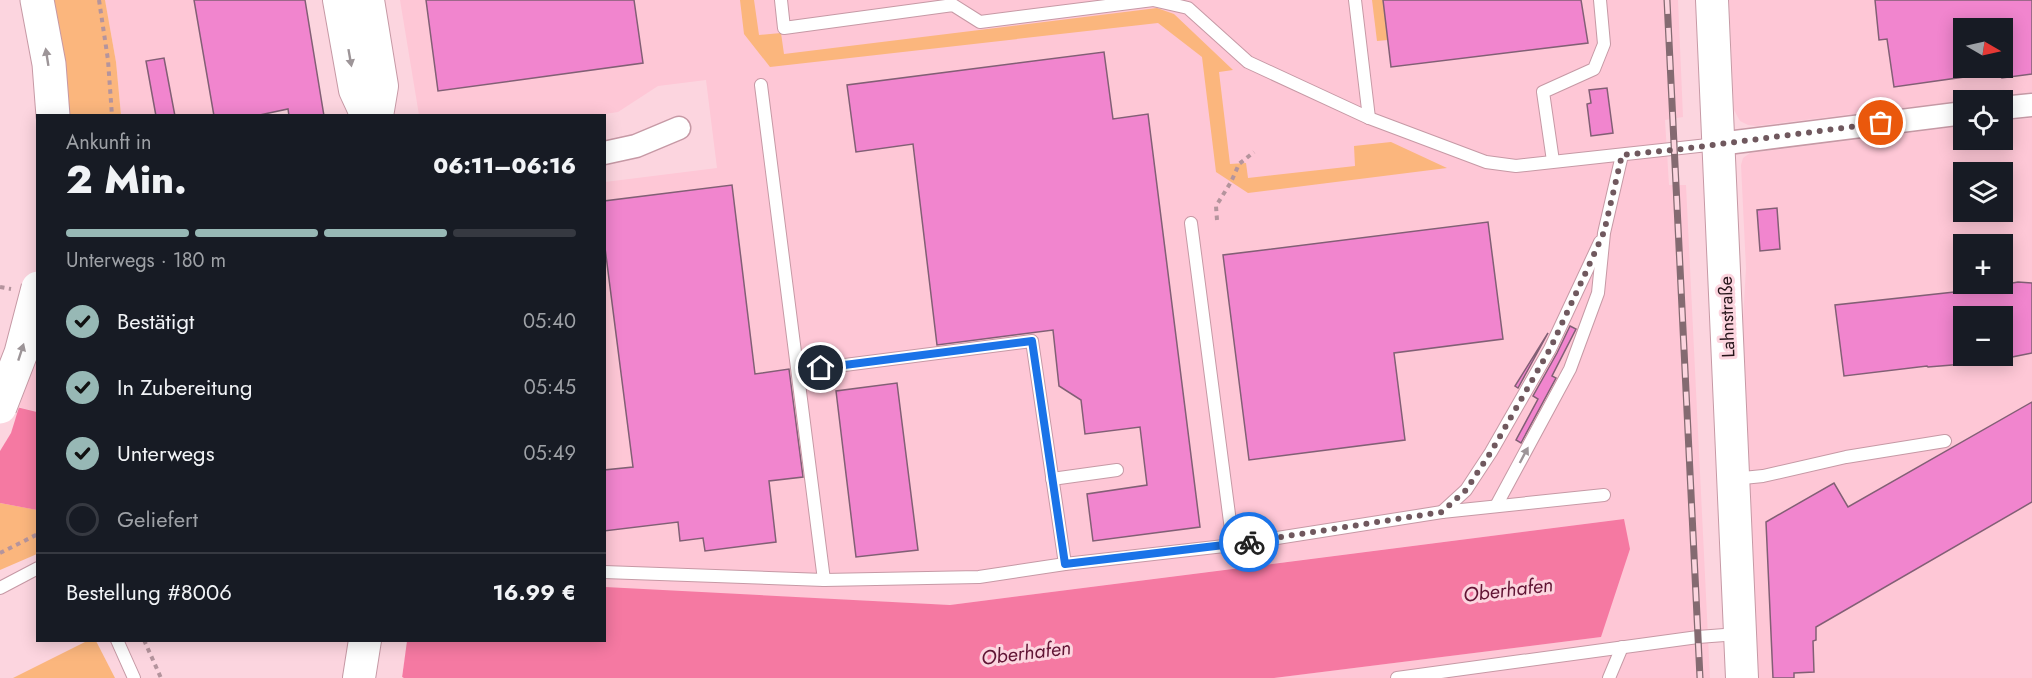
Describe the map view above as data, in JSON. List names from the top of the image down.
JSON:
{
  "streets": {
    "street": ["Lahnstraße"]
  },
  "water": ["Oberhafen"],
  "north": "right",
  "page": {
    "map_buttons": ["+", "−"],
    "heading": ["2 Min.", "Ankunft in", "06:11–06:16"],
    "panel": ["Bestellung #8006", "16.99 €"],
    "bar": "Unterwegs · 180 m",
    "list": [
      ["Bestätigt", "05:40"],
      ["In Zubereitung", "05:45"],
      ["Unterwegs", "05:49"],
      "Geliefert"
    ]
  }
}
